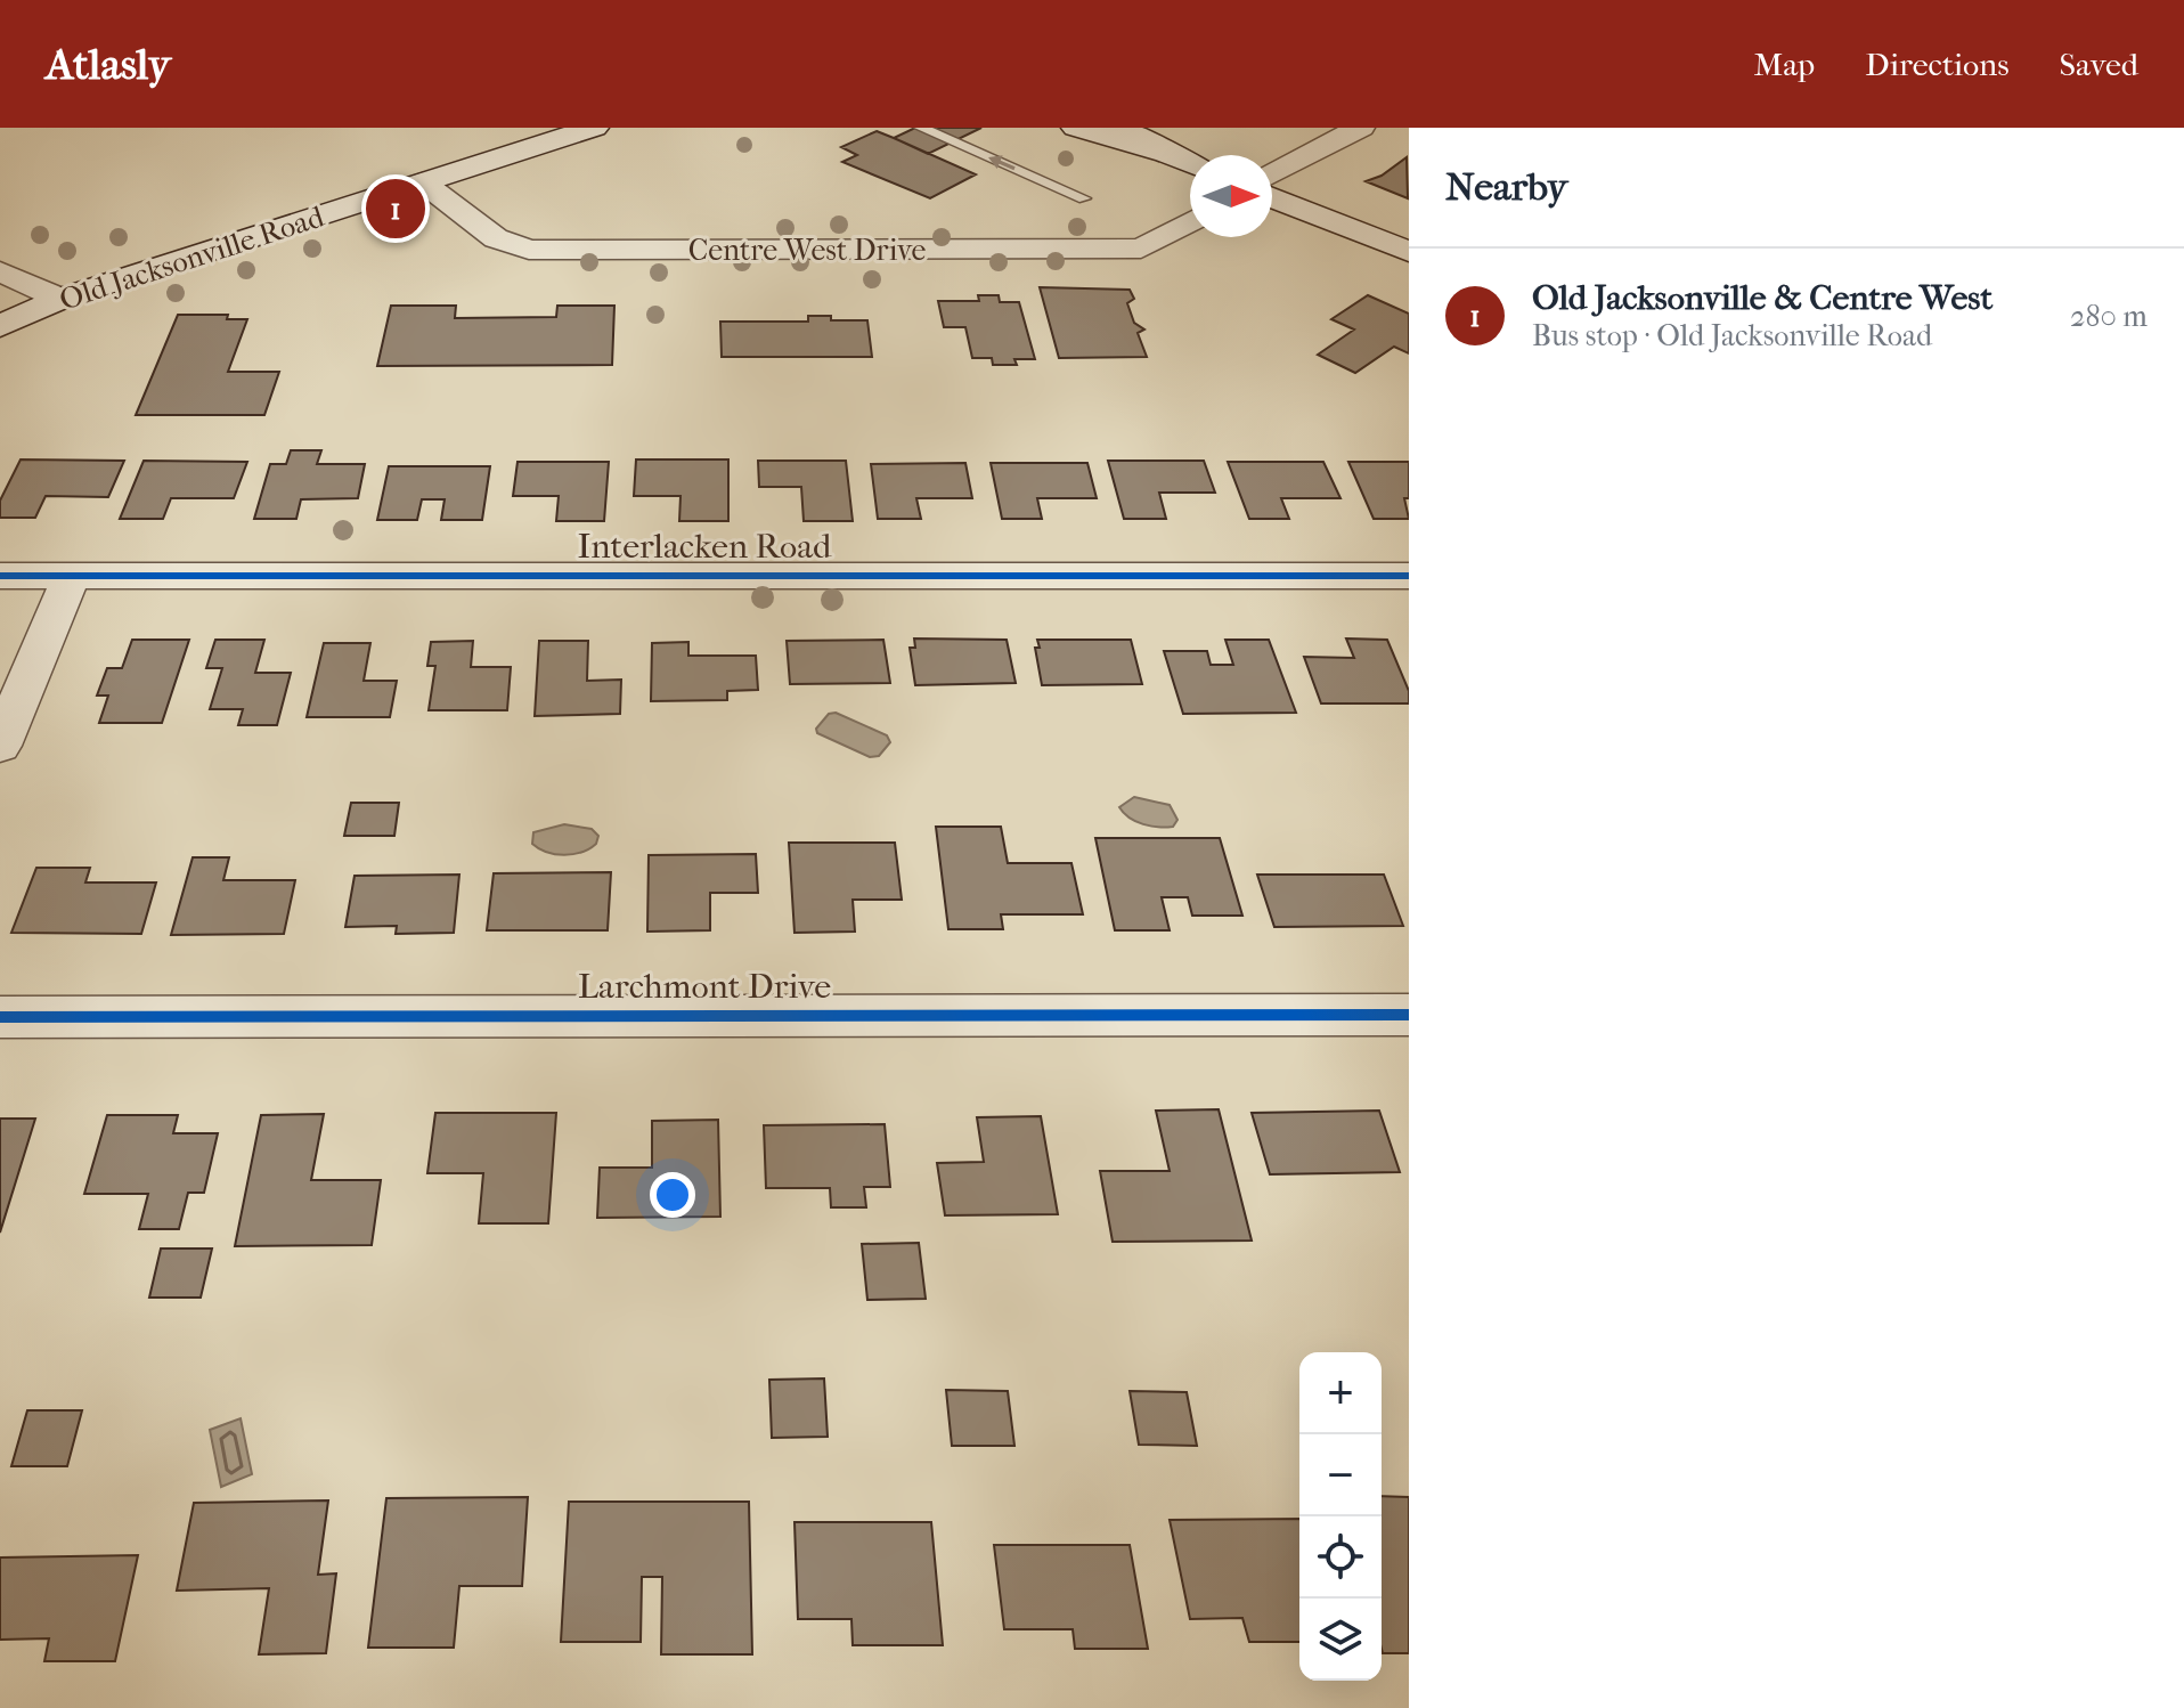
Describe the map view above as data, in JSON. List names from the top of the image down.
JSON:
{
  "streets": {
    "street": [
      "Centre West Drive",
      "Old Jacksonville Road",
      "Interlacken Road",
      "Larchmont Drive"
    ]
  },
  "crossings": [
    ["Centre West Drive", "Old Jacksonville Road"]
  ],
  "north": "right",
  "page": {
    "header": "Atlasly",
    "nav": ["Map", "Directions", "Saved"],
    "heading": "Nearby",
    "pins": "1",
    "list": [
      {
        "mark": "1",
        "name": "Old Jacksonville & Centre West",
        "note": "Bus stop · Old Jacksonville Road",
        "value": "280 m"
      }
    ],
    "map_buttons": ["+", "−"]
  }
}
